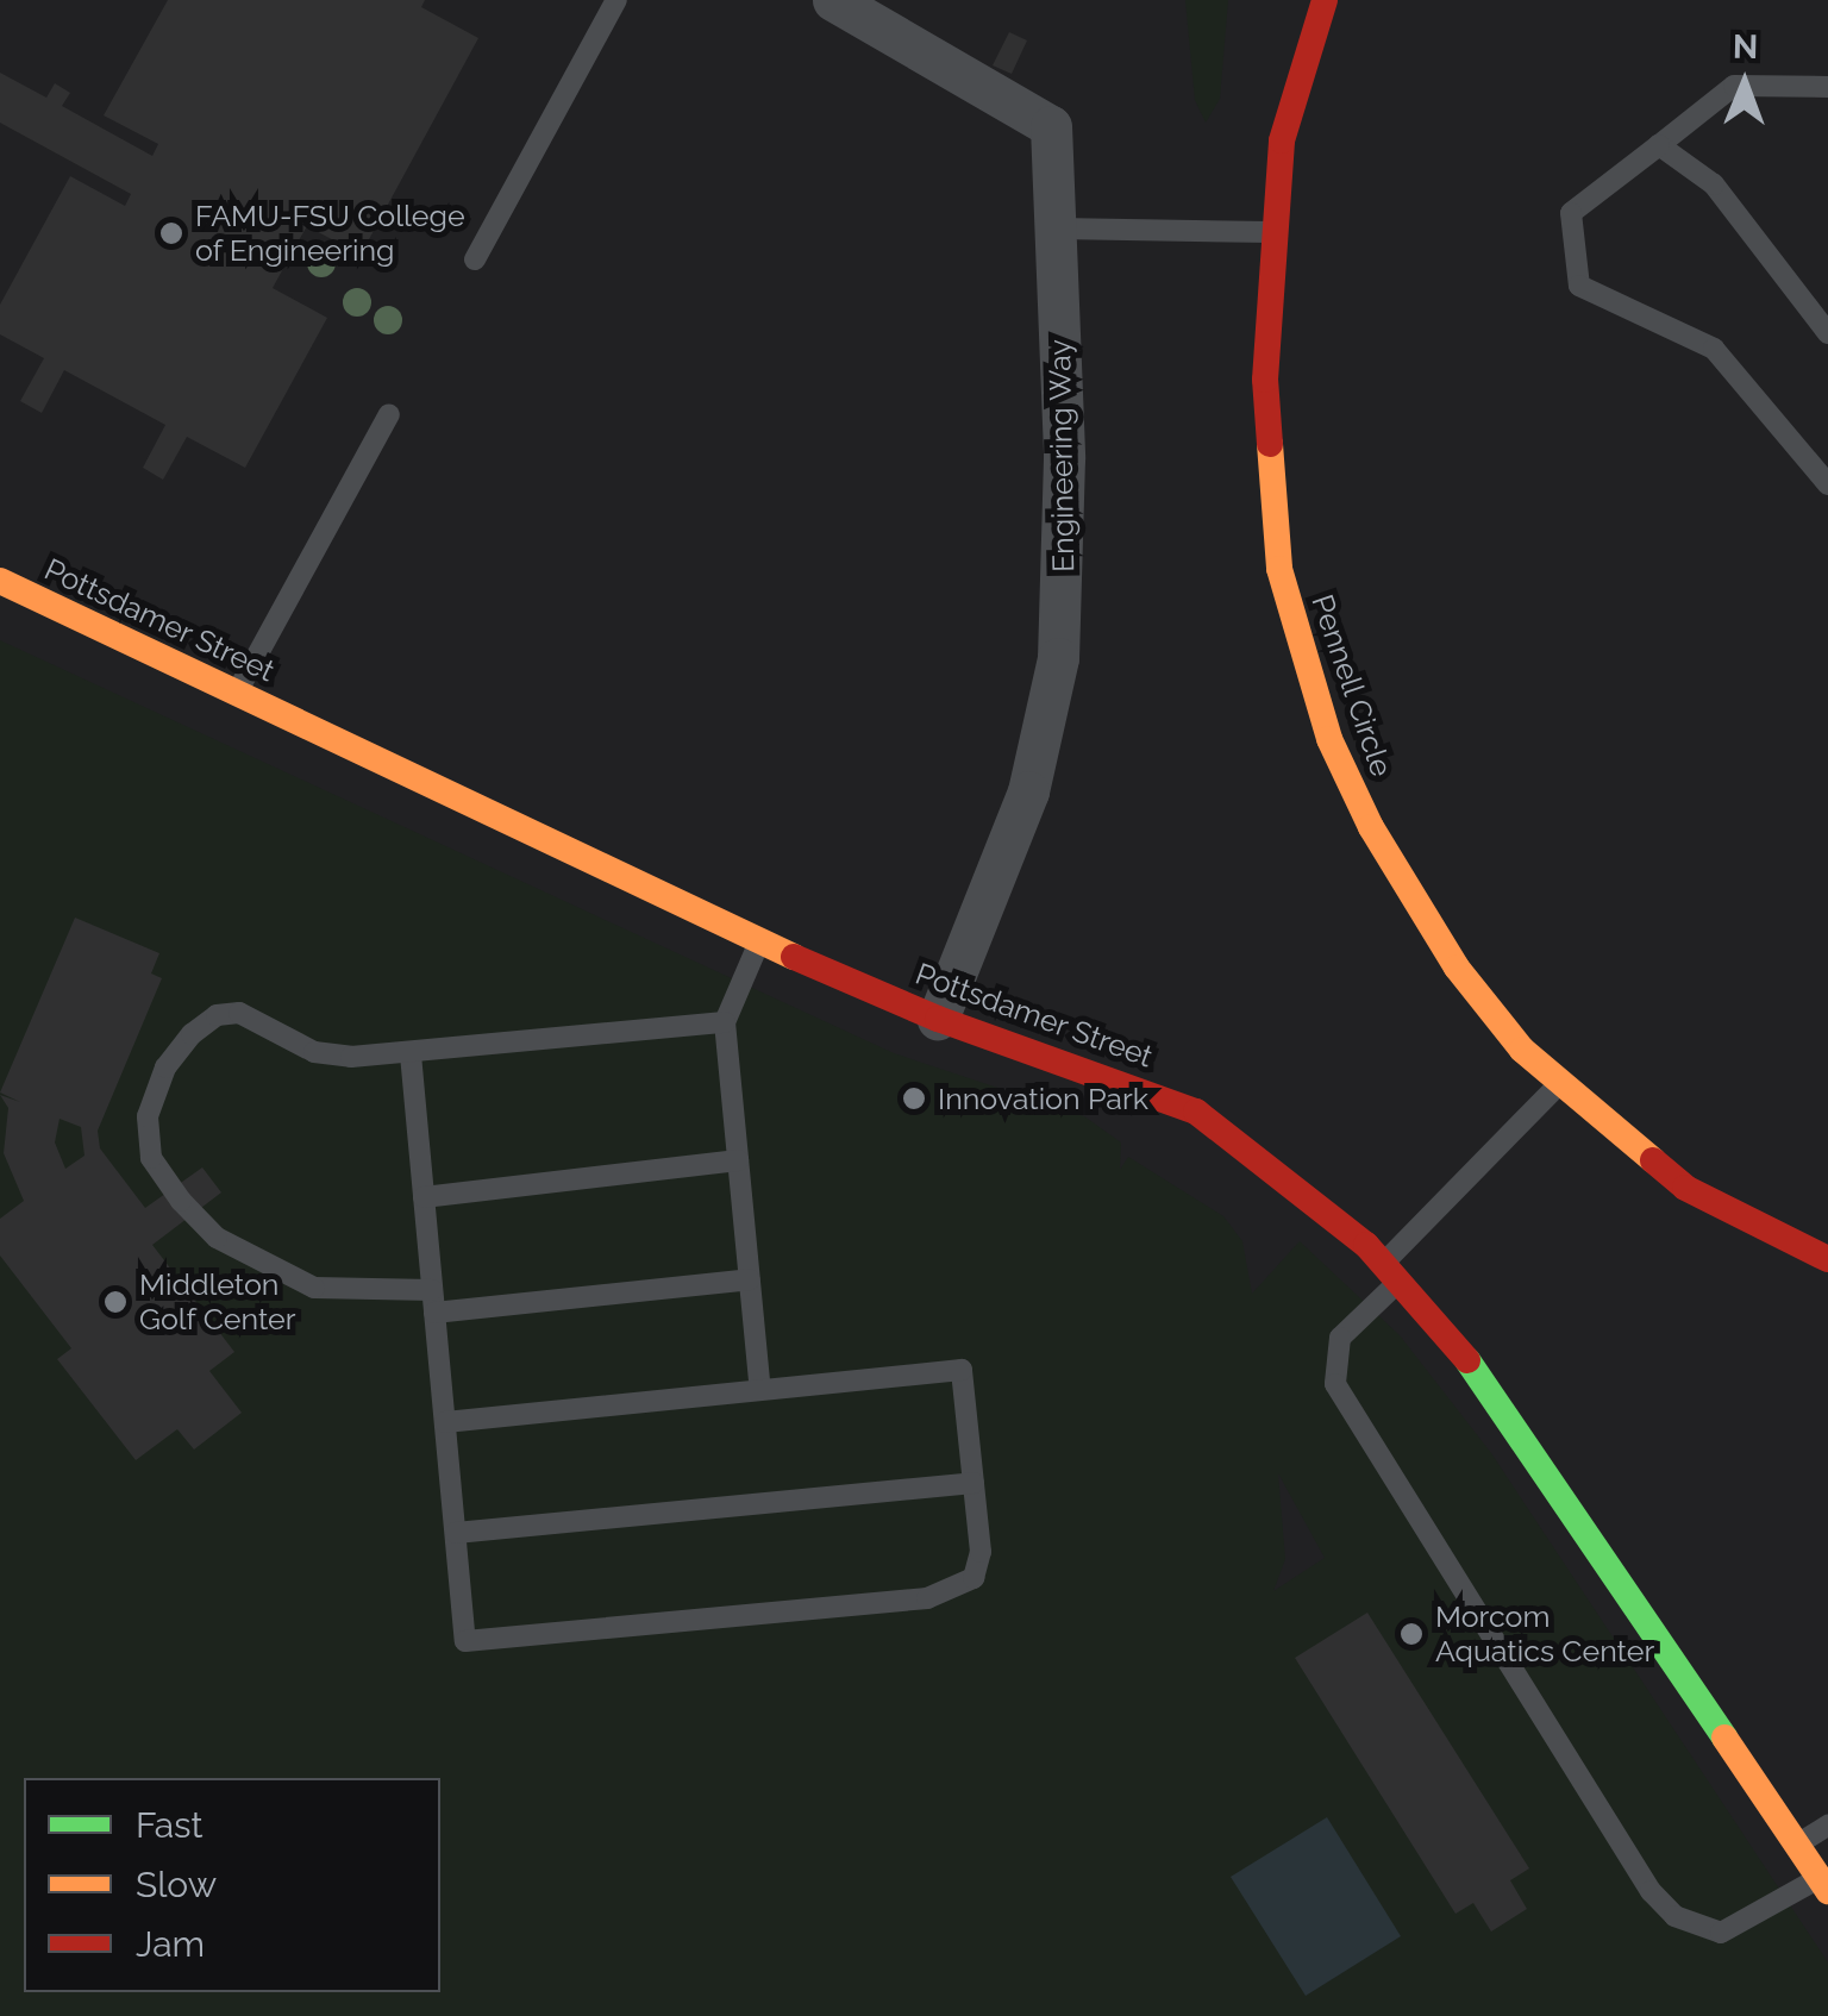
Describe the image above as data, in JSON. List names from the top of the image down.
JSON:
{
  "streets": {
    "street": ["Engineering Way", "Pottsdamer Street", "Pennell Circle"]
  },
  "crossings": [
    ["Engineering Way", "Pottsdamer Street"]
  ],
  "places": [
    "FAMU-FSU College of Engineering",
    "Innovation Park",
    "Middleton Golf Center",
    "Morcom Aquatics Center"
  ],
  "legend": ["Fast", "Slow", "Jam"],
  "north": "top"
}
